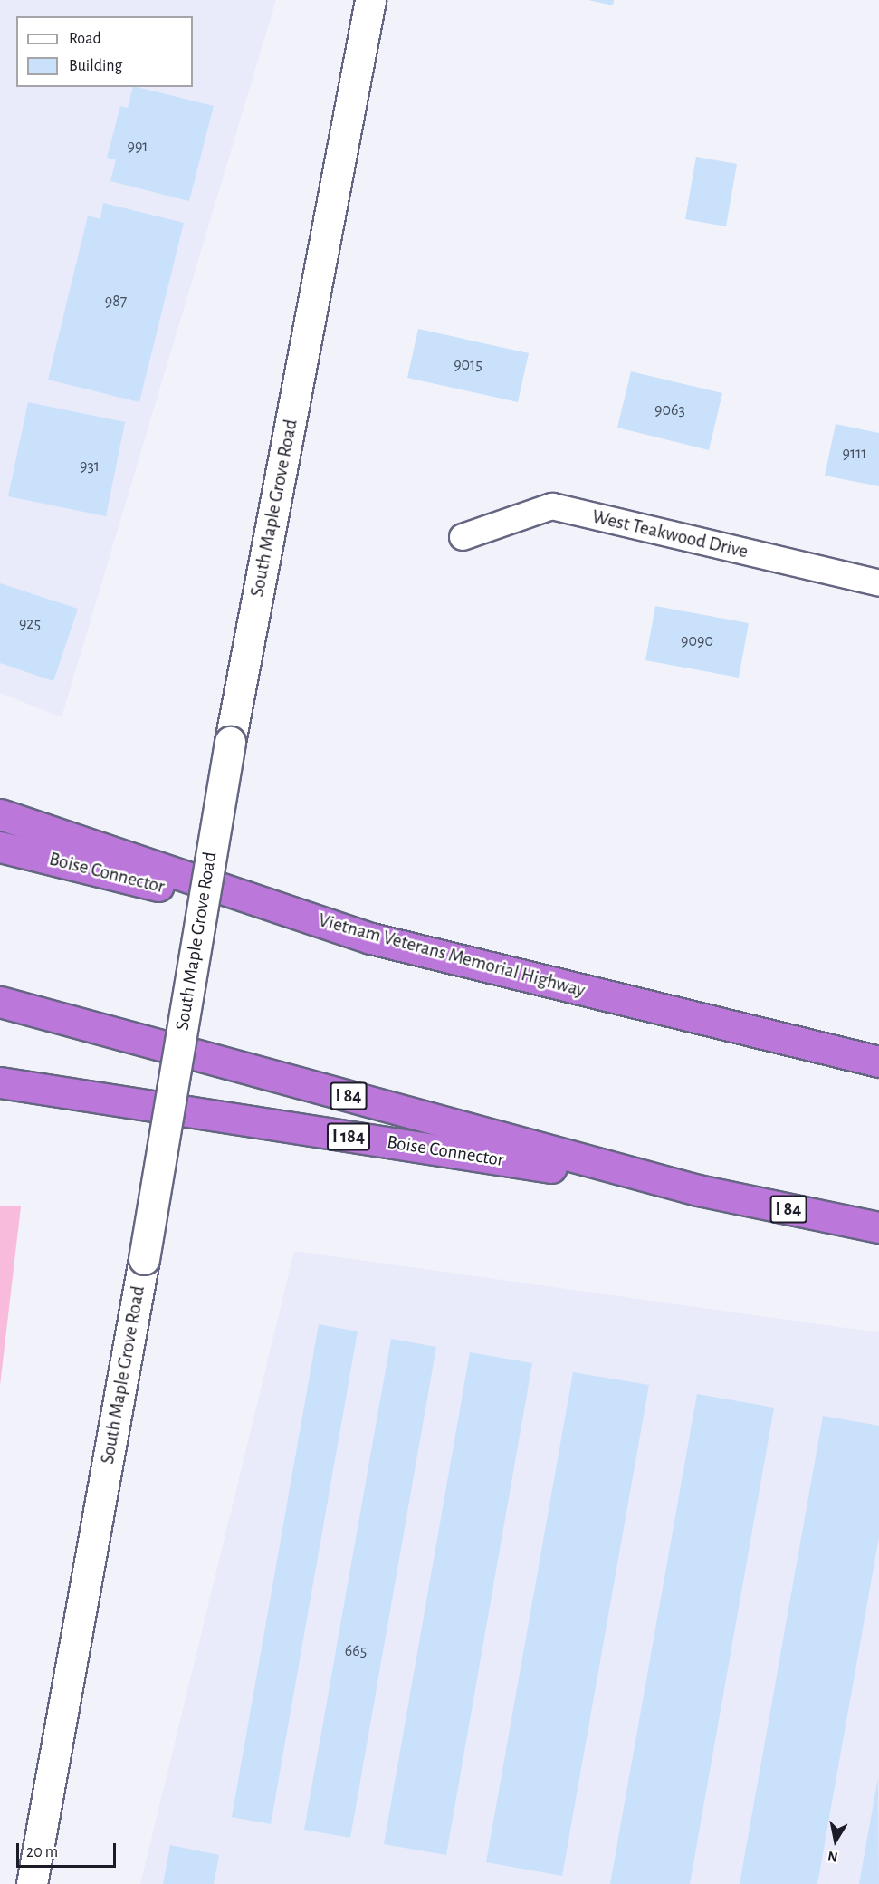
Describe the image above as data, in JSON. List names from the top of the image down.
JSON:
{
  "streets": {
    "highway": [
      "Boise Connector",
      "Vietnam Veterans Memorial Highway",
      "I 84",
      "I 184"
    ],
    "main road": ["South Maple Grove Road"],
    "street": ["West Teakwood Drive"]
  },
  "crossings": [
    ["Boise Connector", "Vietnam Veterans Memorial Highway"],
    ["Boise Connector", "I 84"]
  ],
  "house_numbers": [
    "991",
    "987",
    "9015",
    "9063",
    "9111",
    "931",
    "925",
    "9090",
    "665"
  ],
  "legend": ["Road", "Building"],
  "scale_bar": "20 m",
  "north": "bottom"
}
